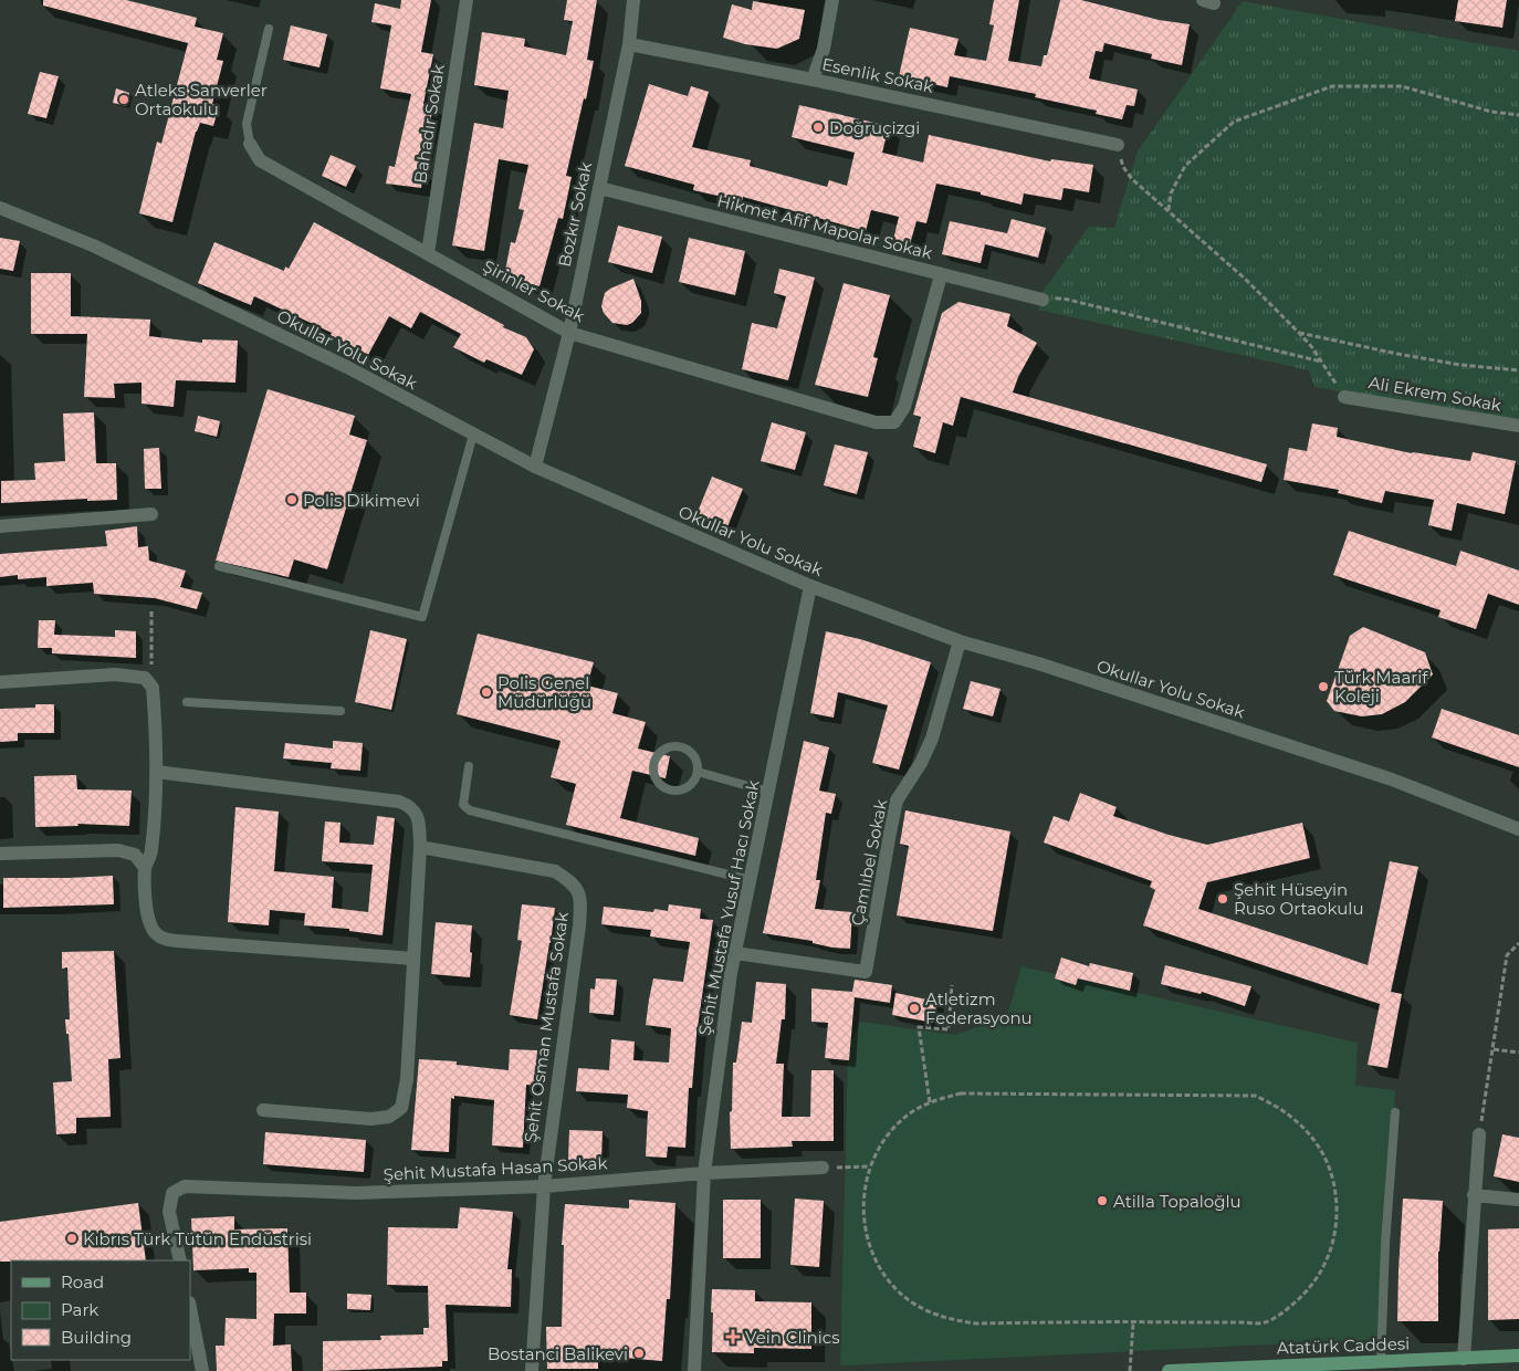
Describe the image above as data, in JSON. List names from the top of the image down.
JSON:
{
  "streets": {
    "main road": ["Atatürk Caddesi"],
    "street": [
      "Esenlik Sokak",
      "Bahadır Sokak",
      "Bozkır Sokak",
      "Hikmet Afif Mapolar Sokak",
      "Şirinler Sokak",
      "Okullar Yolu Sokak",
      "Ali Ekrem Sokak",
      "Çamlıbel Sokak",
      "Şehit Mustafa Yusuf Hacı Sokak",
      "Şehit Osman Mustafa Sokak",
      "Şehit Mustafa Hasan Sokak"
    ]
  },
  "crossings": [
    ["Esenlik Sokak", "Bozkır Sokak"],
    ["Bahadır Sokak", "Şirinler Sokak"],
    ["Bozkır Sokak", "Hikmet Afif Mapolar Sokak"],
    ["Bozkır Sokak", "Şirinler Sokak"],
    ["Bozkır Sokak", "Okullar Yolu Sokak"],
    ["Hikmet Afif Mapolar Sokak", "Şirinler Sokak"],
    ["Okullar Yolu Sokak", "Çamlıbel Sokak"],
    ["Okullar Yolu Sokak", "Şehit Mustafa Yusuf Hacı Sokak"],
    ["Çamlıbel Sokak", "Şehit Mustafa Yusuf Hacı Sokak"],
    ["Şehit Mustafa Yusuf Hacı Sokak", "Şehit Mustafa Hasan Sokak"],
    ["Şehit Osman Mustafa Sokak", "Şehit Mustafa Hasan Sokak"]
  ],
  "places": {
    "other": [
      "Atleks Sanverler Ortaokulu",
      "Doğruçizgi",
      "Polis Dikimevi",
      "Türk Maarif Koleji",
      "Polis Genel Müdürlüğü",
      "Şehit Hüseyin Ruso Ortaokulu",
      "Atletizm Federasyonu",
      "Atilla Topaloğlu",
      "Kıbrıs Türk Tütün Endüstrisi",
      "Bostanci Balikevi"
    ],
    "health": ["Vein Clinics"]
  },
  "legend": ["Road", "Park", "Building"]
}
